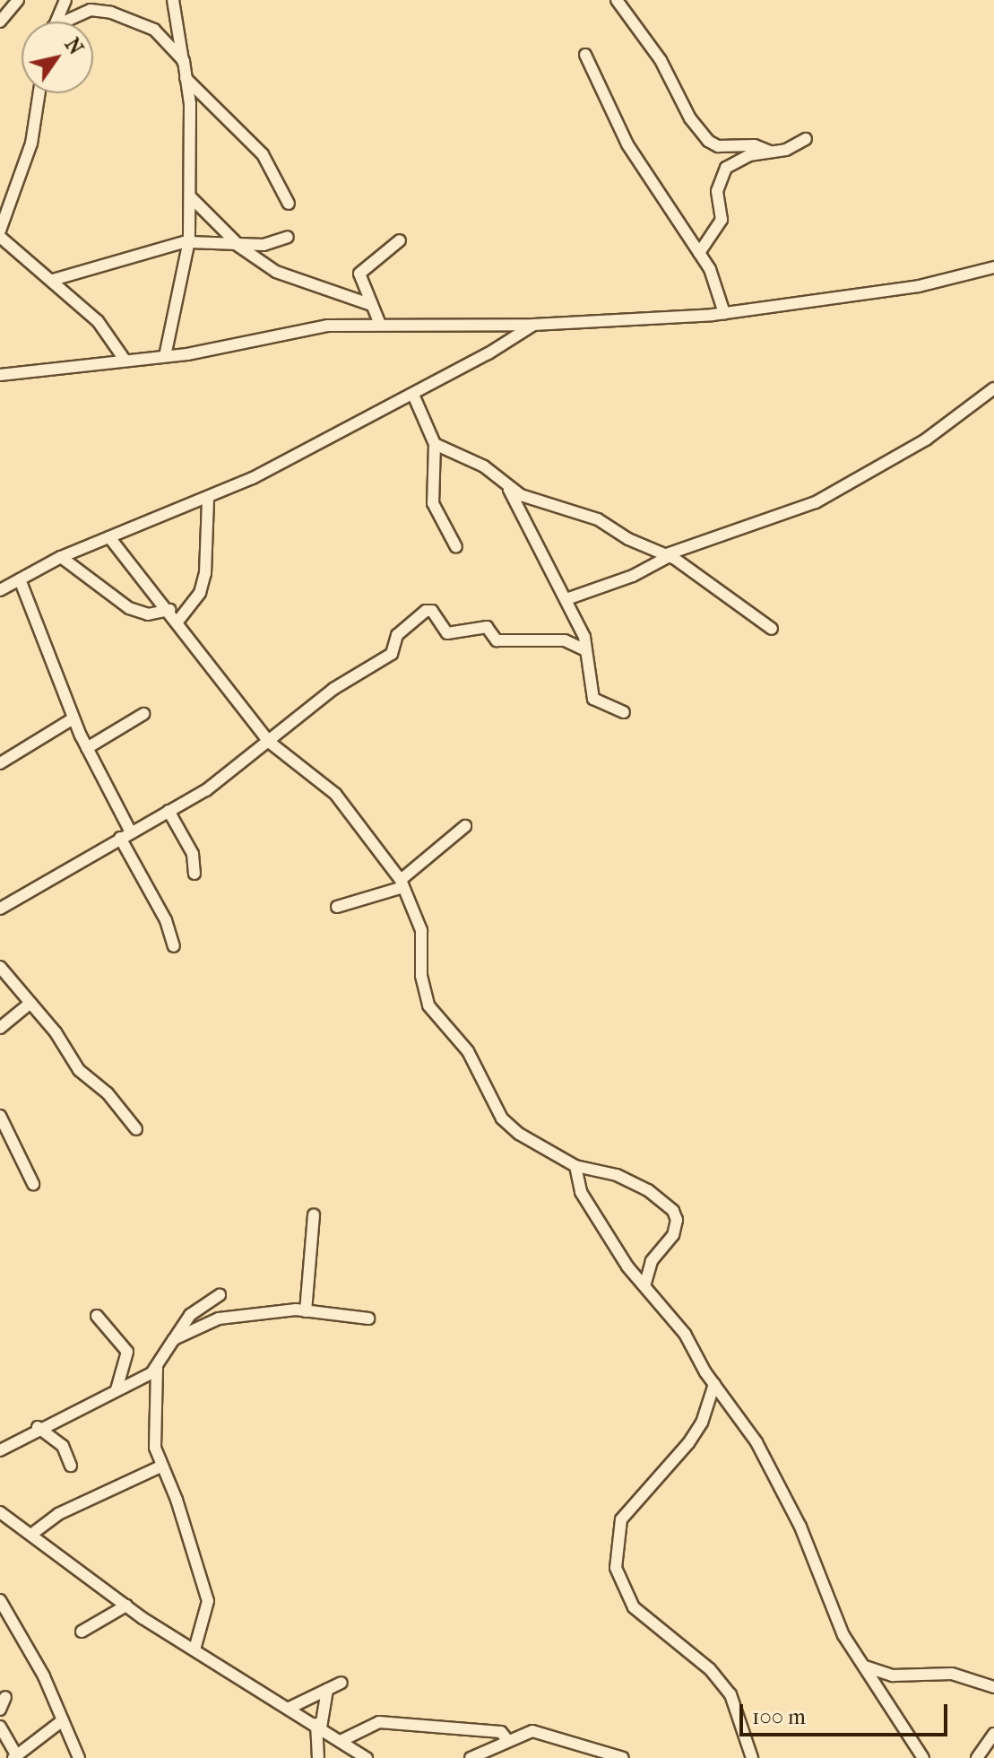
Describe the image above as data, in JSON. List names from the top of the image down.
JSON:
{
  "scale_bar": "100 m",
  "north": "top right"
}
